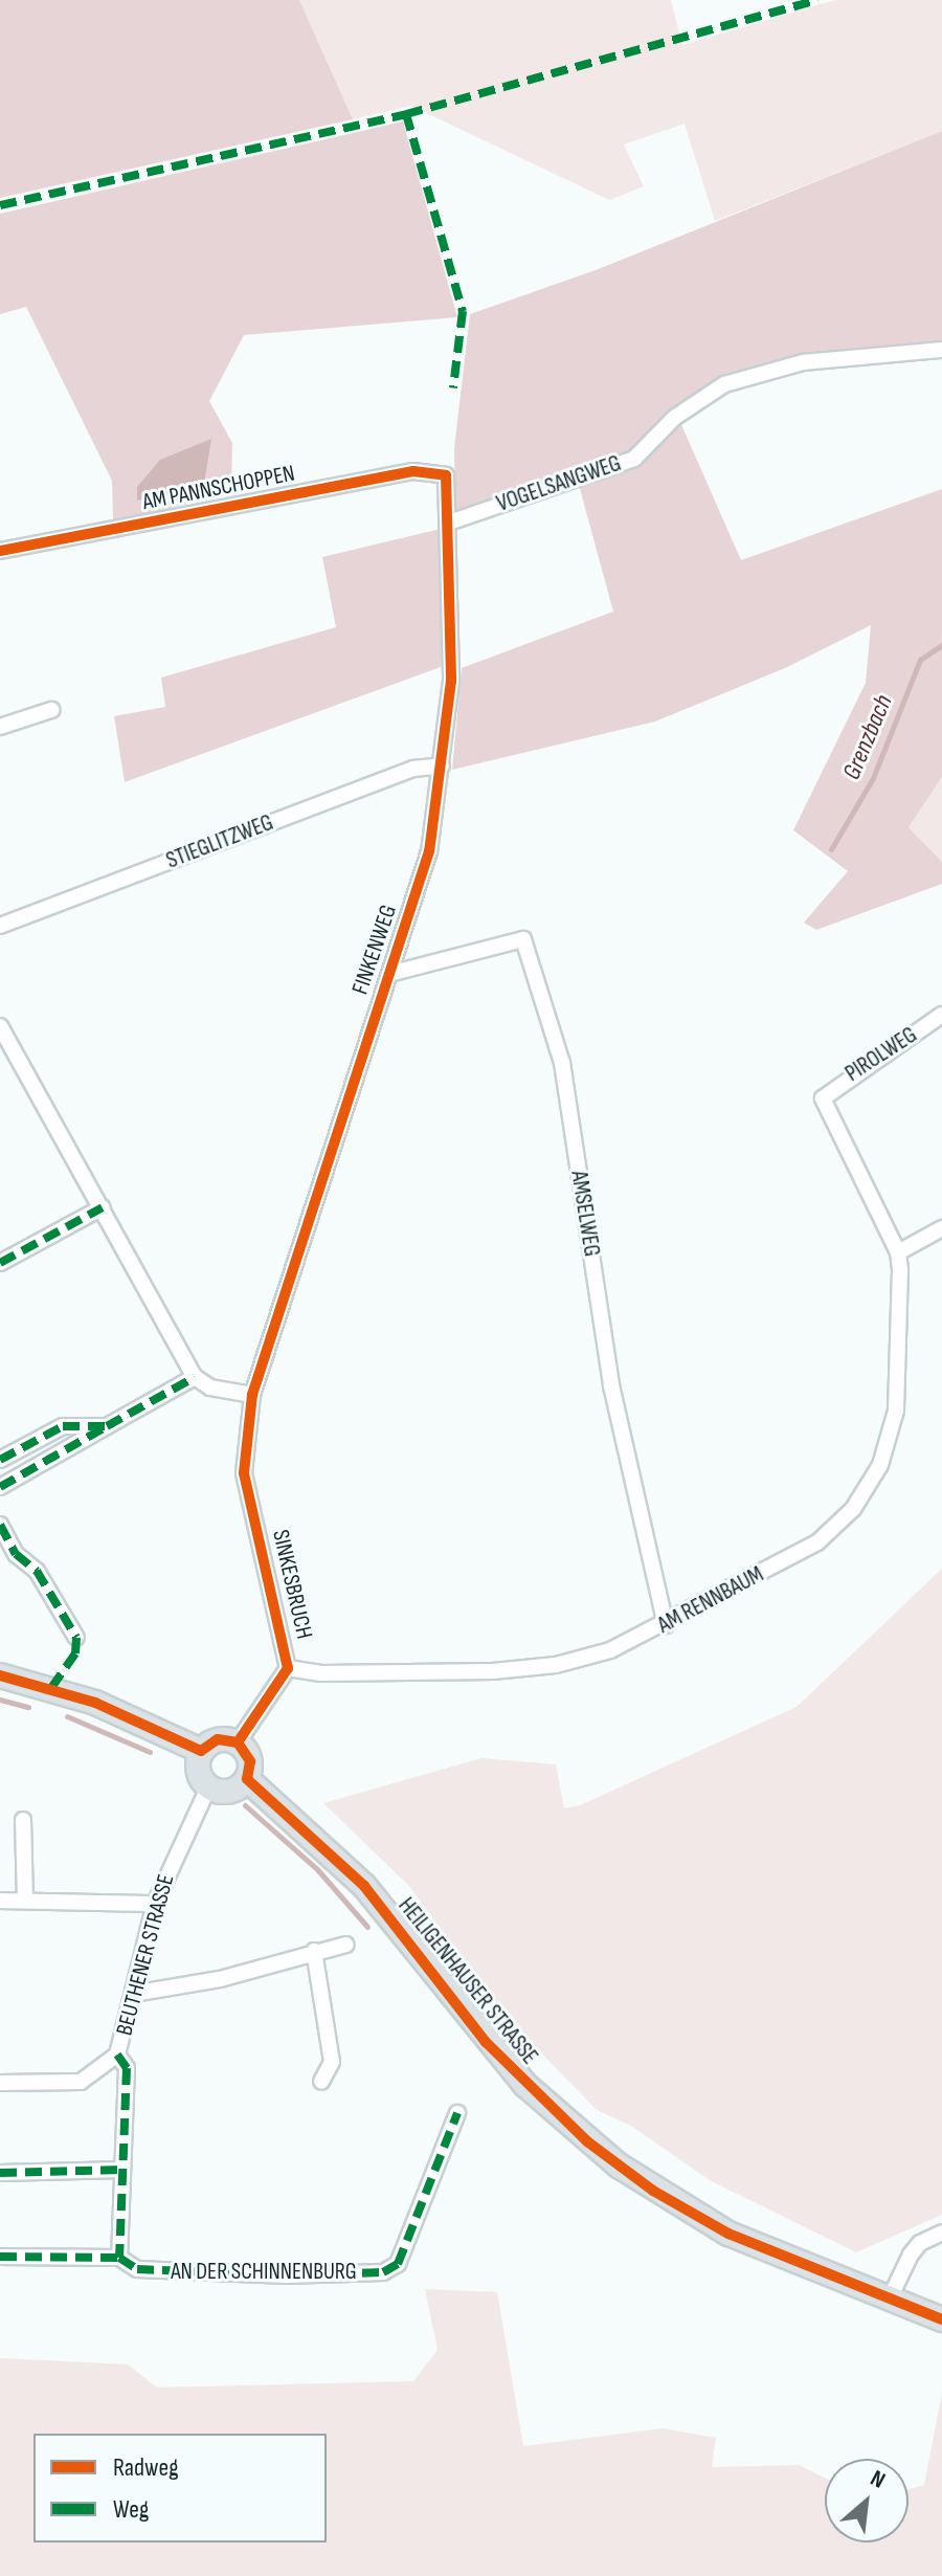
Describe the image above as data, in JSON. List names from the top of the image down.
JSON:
{
  "streets": {
    "main road": ["HEILIGENHAUSER STRASSE"],
    "street": [
      "VOGELSANGWEG",
      "AM PANNSCHOPPEN",
      "STIEGLITZWEG",
      "FINKENWEG",
      "PIROLWEG",
      "AMSELWEG",
      "SINKESBRUCH",
      "AM RENNBAUM",
      "BEUTHENER STRASSE",
      "AN DER SCHINNENBURG"
    ]
  },
  "crossings": [
    ["VOGELSANGWEG", "FINKENWEG"],
    ["AM PANNSCHOPPEN", "FINKENWEG"],
    ["STIEGLITZWEG", "FINKENWEG"],
    ["FINKENWEG", "AMSELWEG"],
    ["FINKENWEG", "SINKESBRUCH"],
    ["PIROLWEG", "AM RENNBAUM"],
    ["AMSELWEG", "AM RENNBAUM"],
    ["SINKESBRUCH", "AM RENNBAUM"],
    ["SINKESBRUCH", "BEUTHENER STRASSE"],
    ["SINKESBRUCH", "HEILIGENHAUSER STRASSE"],
    ["BEUTHENER STRASSE", "HEILIGENHAUSER STRASSE"]
  ],
  "water": ["Grenzbach"],
  "legend": ["Radweg", "Weg"],
  "north": "top right"
}
